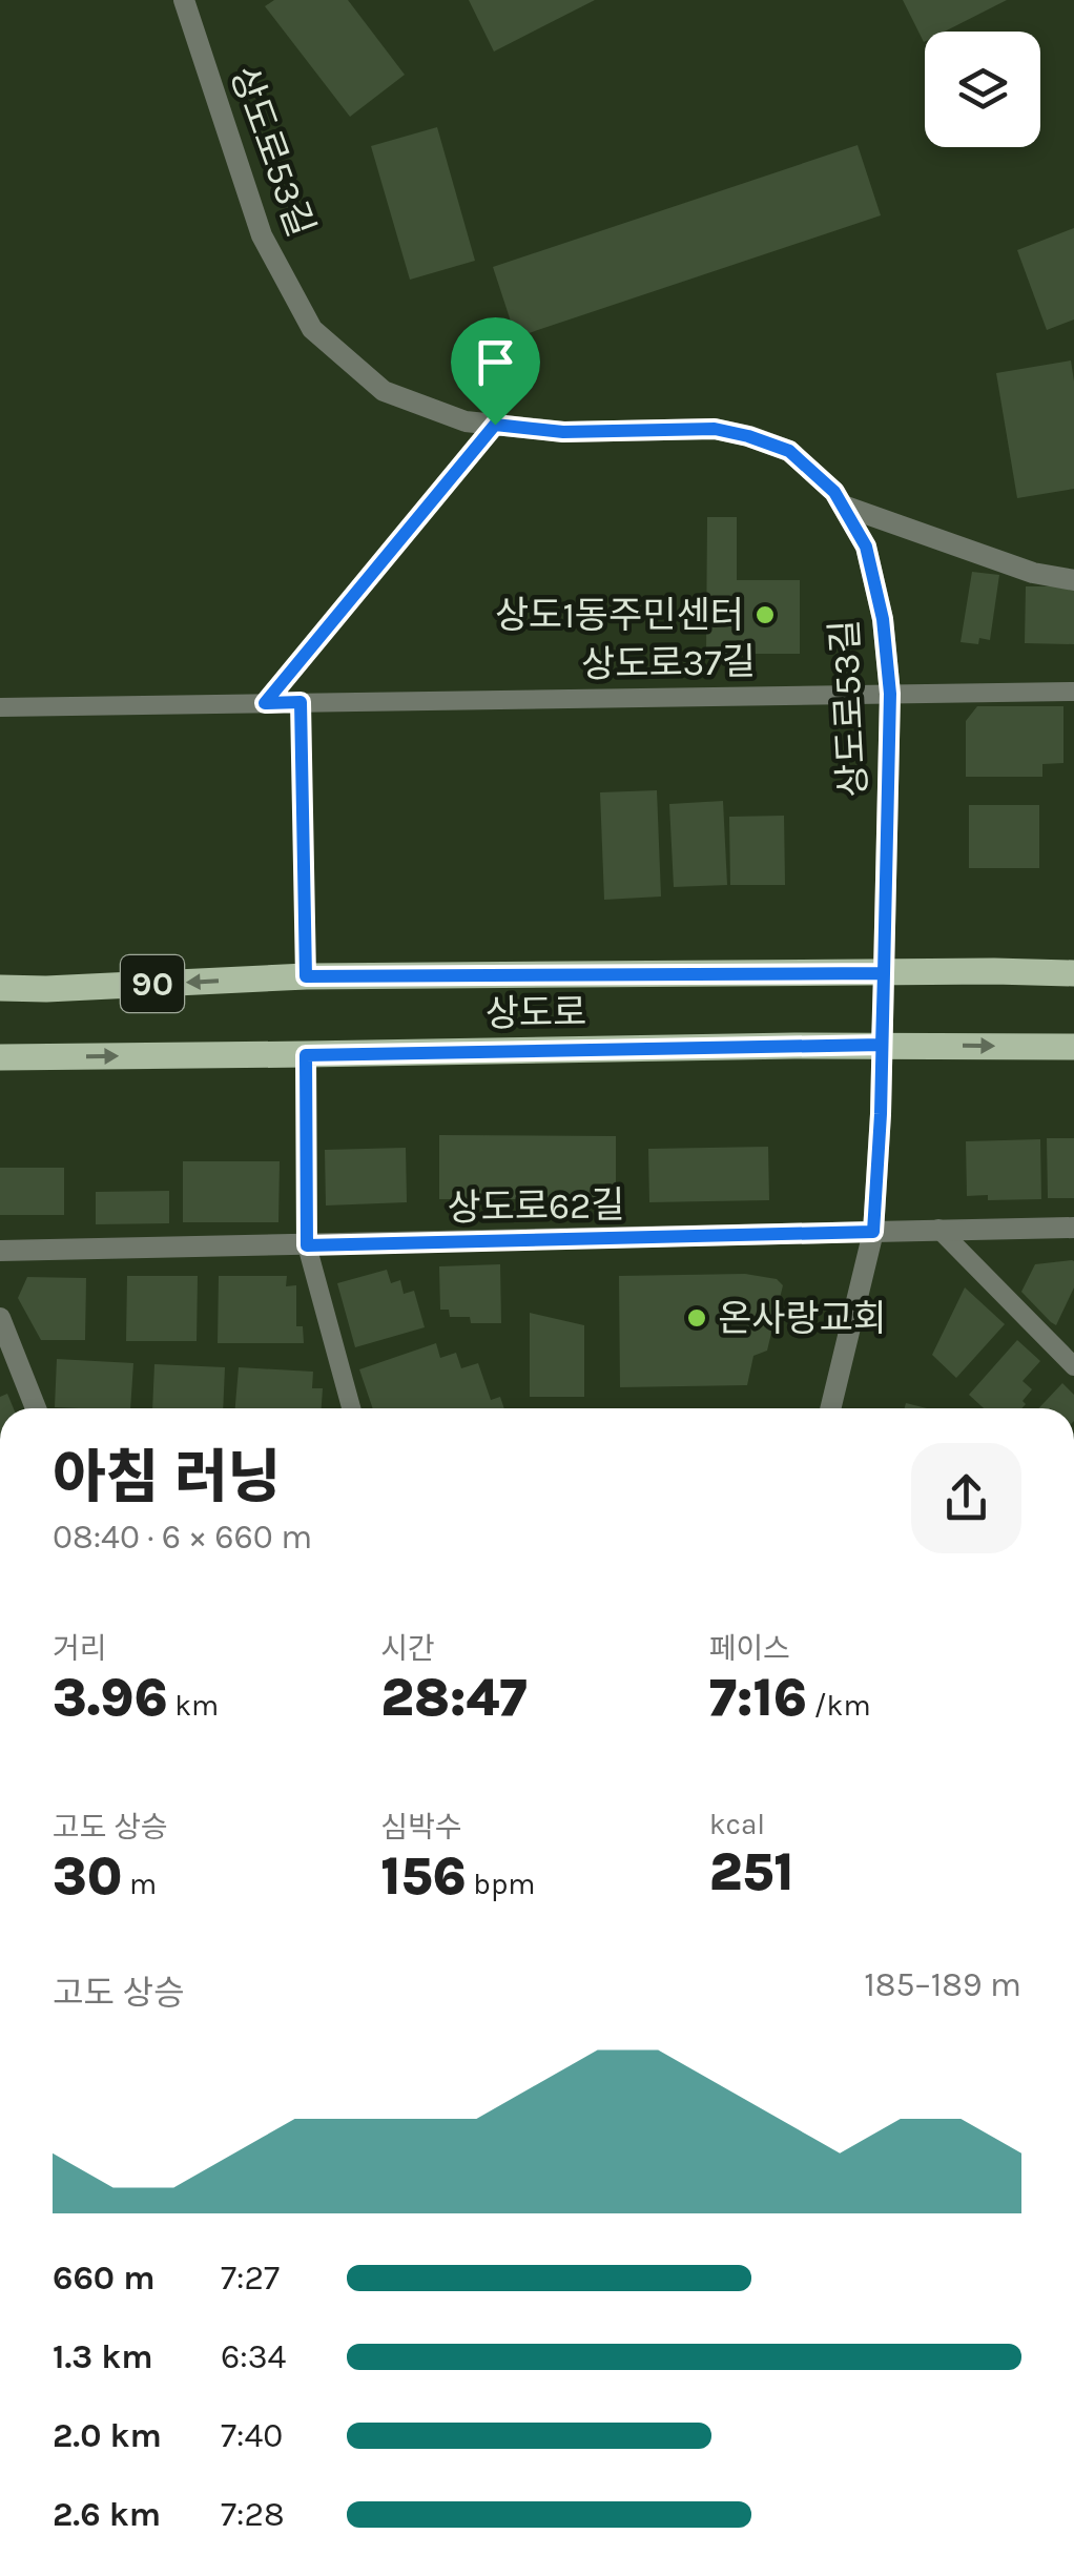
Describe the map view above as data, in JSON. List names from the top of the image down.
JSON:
{
  "streets": {
    "main road": ["90", "상도로"],
    "street": ["상도로53길", "상도로62길"],
    "lane": ["상도로37길"]
  },
  "crossings": [
    ["상도로53길", "상도로37길"],
    ["상도로53길", "상도로"],
    ["상도로53길", "상도로62길"]
  ],
  "places": ["상도1동주민센터", "온사랑교회"],
  "page": {
    "heading": ["아침 러닝", "08:40 · 6 × 660 m"],
    "stats": [
      ["거리", "3.96 km"],
      ["시간", "28:47"],
      ["페이스", "7:16 /km"],
      ["고도 상승", "30 m"],
      ["심박수", "156 bpm"],
      ["kcal", "251"]
    ],
    "chart": ["고도 상승", "185–189 m"],
    "list": [
      {
        "name": "660 m",
        "note": "7:27"
      },
      {
        "name": "1.3 km",
        "note": "6:34"
      },
      {
        "name": "2.0 km",
        "note": "7:40"
      },
      {
        "name": "2.6 km",
        "note": "7:28"
      }
    ]
  }
}
